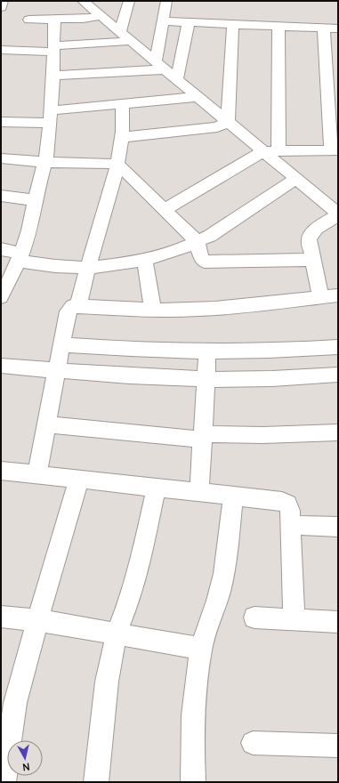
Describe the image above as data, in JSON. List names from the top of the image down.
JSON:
{
  "north": "bottom"
}
